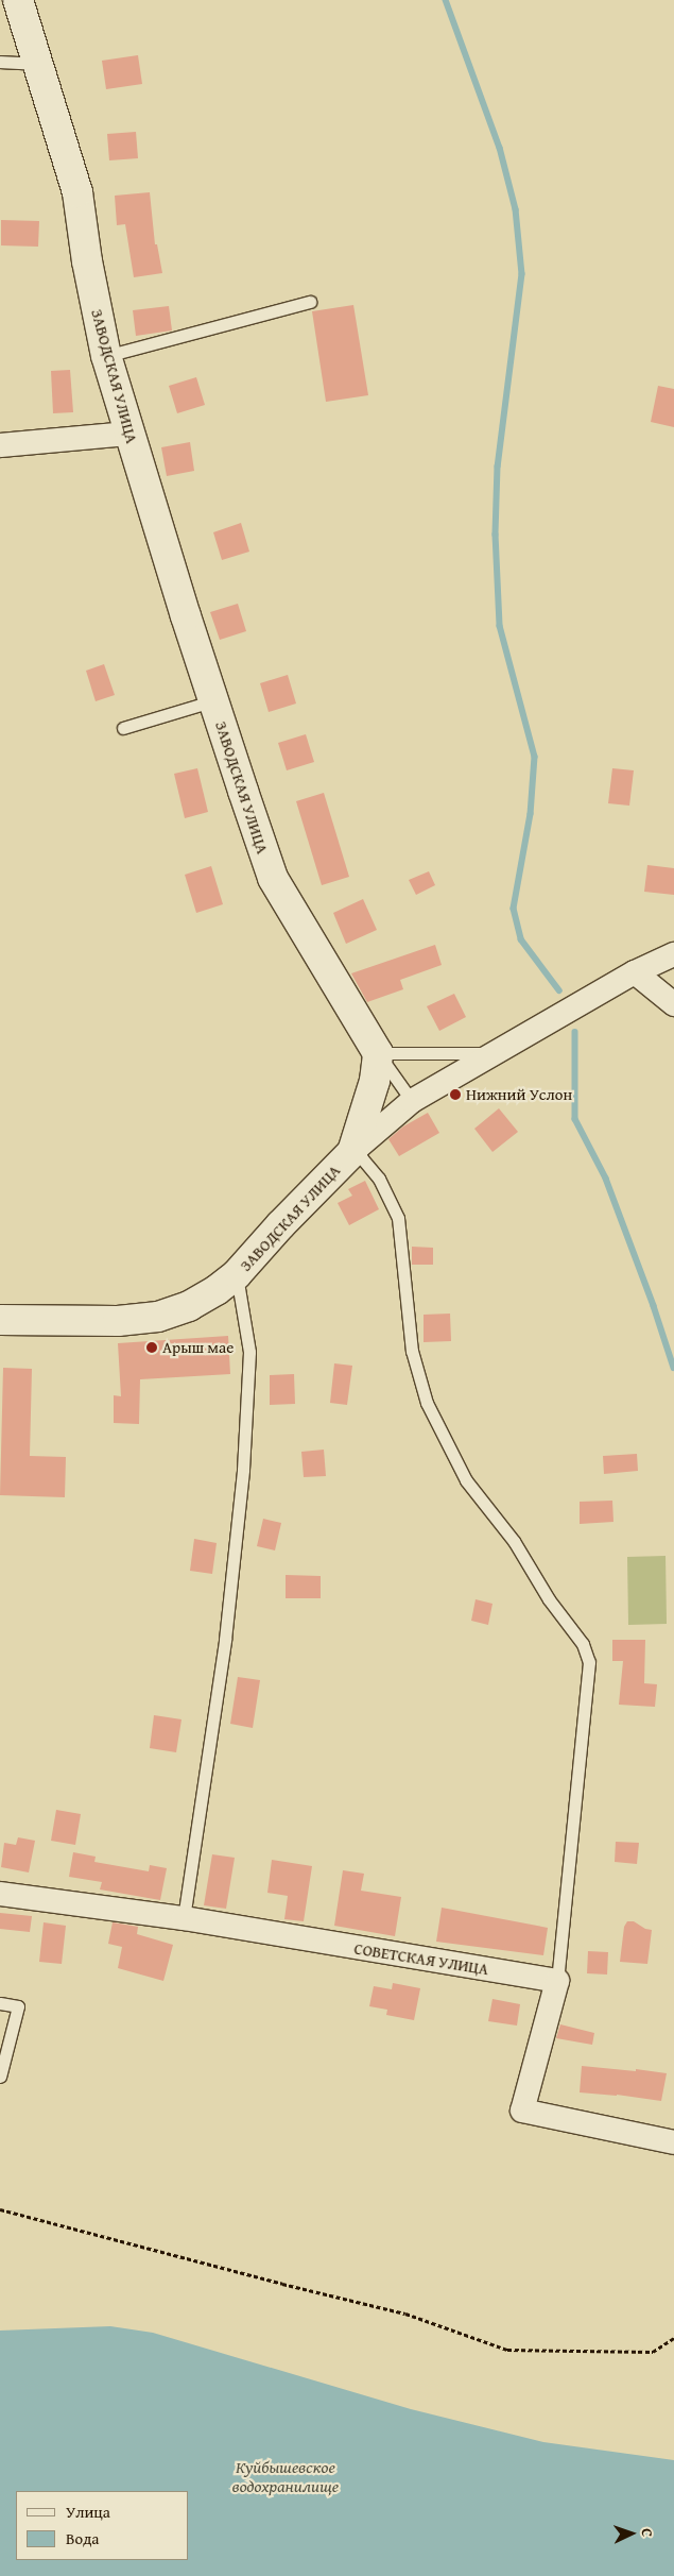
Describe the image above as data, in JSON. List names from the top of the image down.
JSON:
{
  "streets": {
    "street": ["ЗАВОДСКАЯ УЛИЦА", "СОВЕТСКАЯ УЛИЦА"]
  },
  "water": ["Куйбышевское водохранилище"],
  "places": ["Нижний Услон", "Арыш мае"],
  "legend": ["Улица", "Вода"],
  "north": "right"
}
